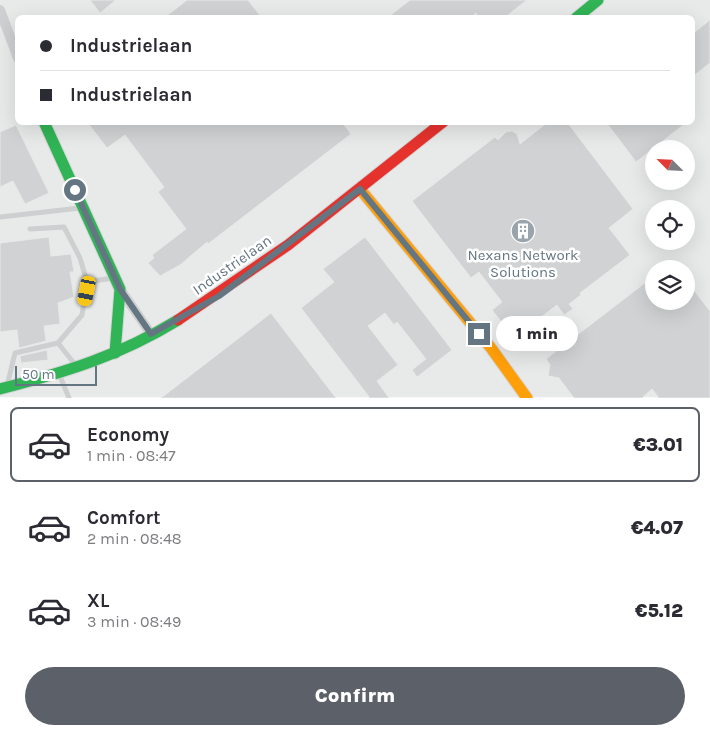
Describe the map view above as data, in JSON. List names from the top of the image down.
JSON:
{
  "streets": {
    "street": ["Industrielaan"]
  },
  "places": {
    "building": ["Nexans Network Solutions"]
  },
  "scale_bar": "50 m",
  "north": "top left",
  "page": {
    "banner": ["Industrielaan", "Industrielaan"],
    "bubble": "1 min",
    "scale": "50 m",
    "list": [
      {
        "name": "Economy",
        "note": "1 min · 08:47",
        "value": "€3.01"
      },
      {
        "name": "Comfort",
        "note": "2 min · 08:48",
        "value": "€4.07"
      },
      {
        "name": "XL",
        "note": "3 min · 08:49",
        "value": "€5.12"
      }
    ],
    "buttons": "Confirm"
  }
}
